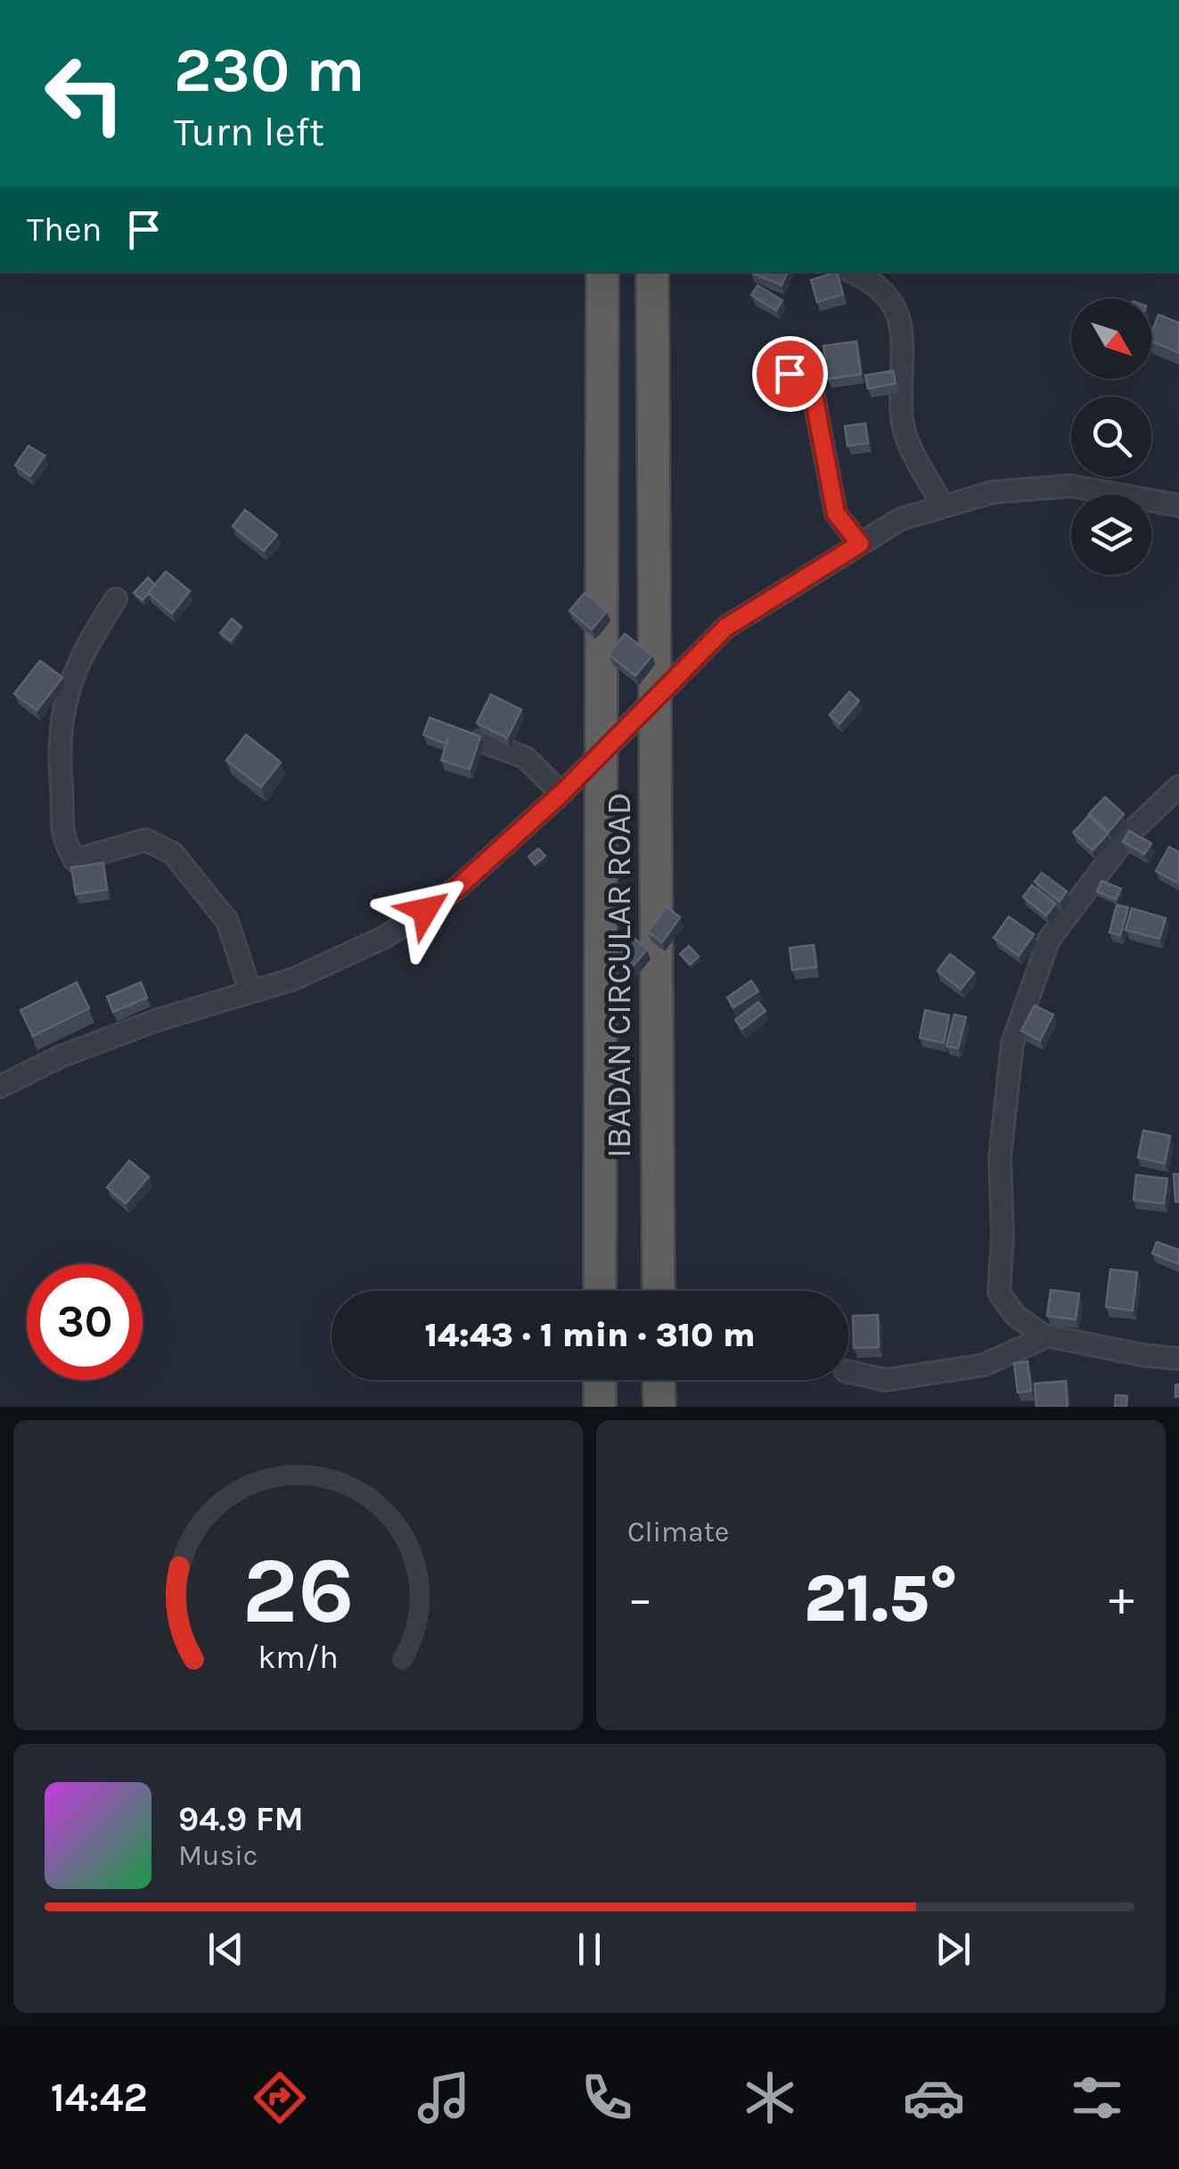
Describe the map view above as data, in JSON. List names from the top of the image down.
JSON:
{
  "streets": {
    "highway": ["IBADAN CIRCULAR ROAD"]
  },
  "north": "bottom right",
  "page": {
    "turn": ["230 m", "Turn left"],
    "then": "Then",
    "limit": "30",
    "trip": "14:43 · 1 min · 310 m",
    "tile": "Climate",
    "heat": ["−", "21.5°", "+"],
    "song": ["94.9 FM", "Music"],
    "tabs": "14:42",
    "gauge": ["26", "km/h"]
  }
}
